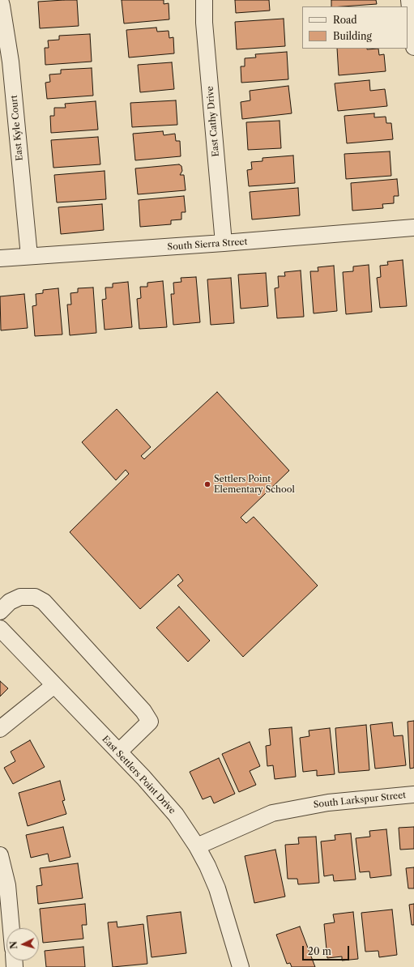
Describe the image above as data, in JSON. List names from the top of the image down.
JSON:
{
  "streets": {
    "street": [
      "East Cathy Drive",
      "East Kyle Court",
      "South Sierra Street",
      "East Settlers Point Drive",
      "South Larkspur Street"
    ]
  },
  "crossings": [
    ["East Cathy Drive", "South Sierra Street"],
    ["East Kyle Court", "South Sierra Street"],
    ["East Settlers Point Drive", "South Larkspur Street"]
  ],
  "places": ["Settlers Point Elementary School"],
  "legend": ["Road", "Building"],
  "scale_bar": "20 m",
  "north": "left"
}
